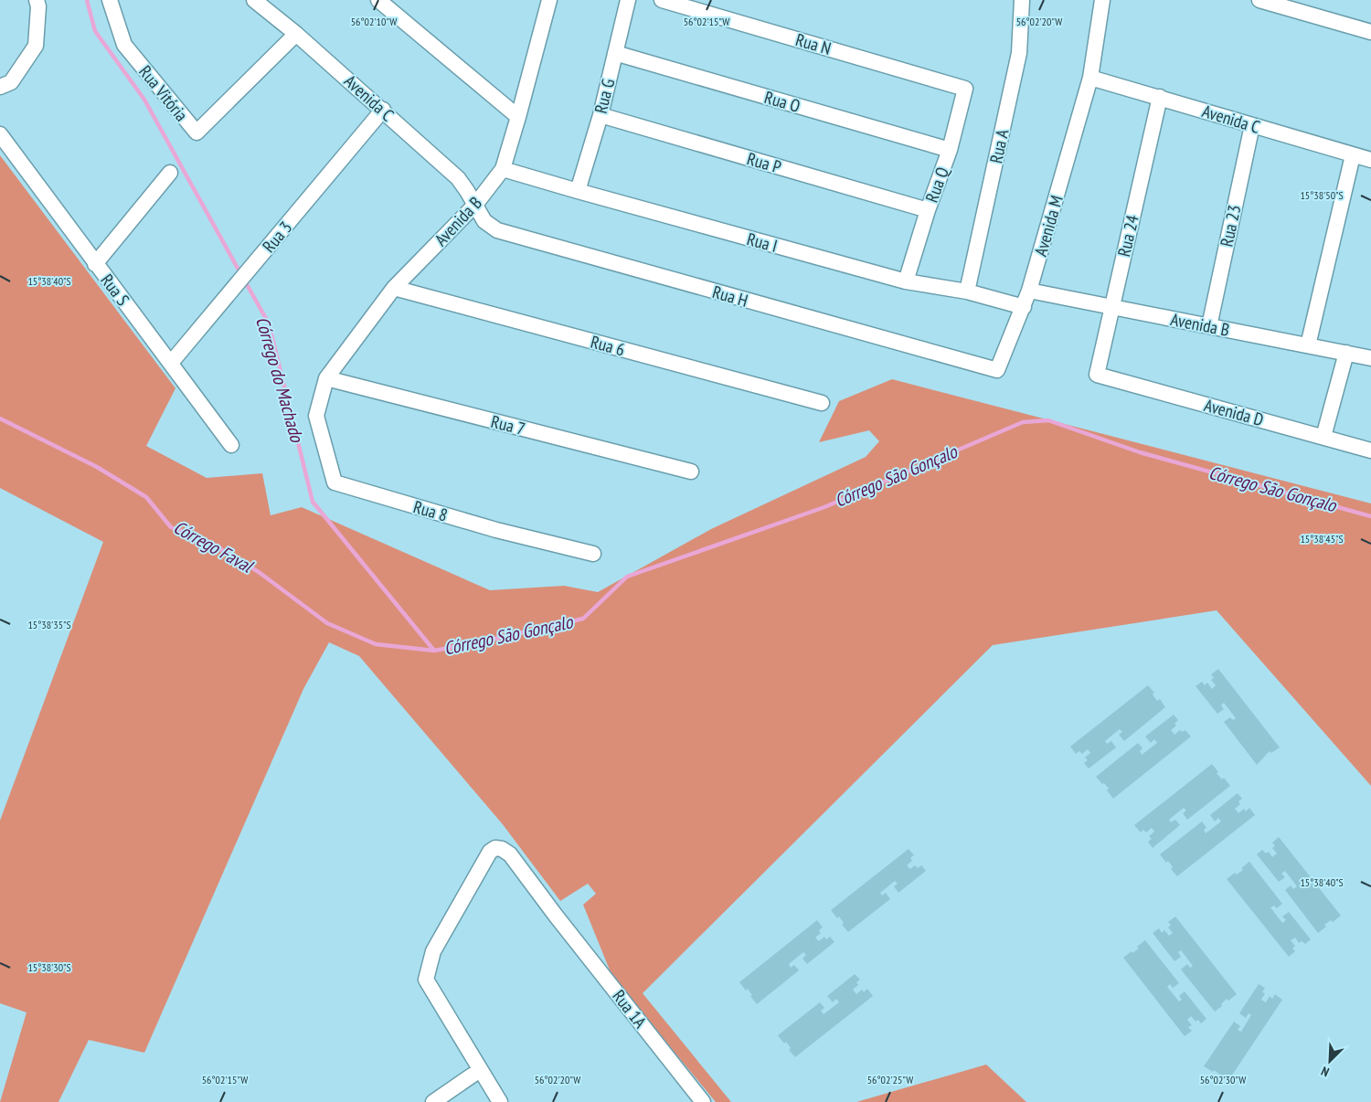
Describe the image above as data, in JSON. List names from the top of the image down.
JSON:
{
  "streets": {
    "street": [
      "Rua N",
      "Rua Vitória",
      "Rua G",
      "Avenida C",
      "Rua O",
      "Rua A",
      "Rua P",
      "Rua Q",
      "Avenida B",
      "Avenida M",
      "Rua 23",
      "Rua 24",
      "Rua 3",
      "Rua I",
      "Rua S",
      "Rua H",
      "Rua 6",
      "Avenida D",
      "Rua 7",
      "Rua 8",
      "Rua 1A"
    ]
  },
  "crossings": [
    ["Rua N", "Rua Q"],
    ["Rua Vitória", "Avenida C"],
    ["Rua G", "Rua O"],
    ["Rua G", "Rua P"],
    ["Rua G", "Rua I"],
    ["Avenida C", "Avenida B"],
    ["Avenida C", "Avenida M"],
    ["Avenida C", "Rua 23"],
    ["Avenida C", "Rua 24"],
    ["Avenida C", "Rua 3"],
    ["Avenida C", "Rua H"],
    ["Rua O", "Rua Q"],
    ["Rua A", "Rua I"],
    ["Rua P", "Rua Q"],
    ["Rua Q", "Rua I"],
    ["Avenida B", "Avenida M"],
    ["Avenida B", "Rua 23"],
    ["Avenida B", "Rua 24"],
    ["Avenida B", "Rua I"],
    ["Avenida B", "Rua H"],
    ["Avenida B", "Rua 6"],
    ["Avenida B", "Rua 7"],
    ["Avenida B", "Rua 8"],
    ["Avenida M", "Rua I"],
    ["Avenida M", "Rua H"],
    ["Rua 24", "Avenida D"],
    ["Rua 3", "Rua S"]
  ],
  "water": ["Córrego do Machado", "Córrego São Gonçalo", "Córrego Faval"],
  "north": "bottom left",
  "coordinates": [
    "56°02'10\"W",
    "56°02'15\"W",
    "56°02'20\"W",
    "15°38'50\"S",
    "15°38'40\"S",
    "15°38'45\"S",
    "15°38'35\"S",
    "15°38'30\"S",
    "56°02'25\"W",
    "56°02'30\"W"
  ]
}
